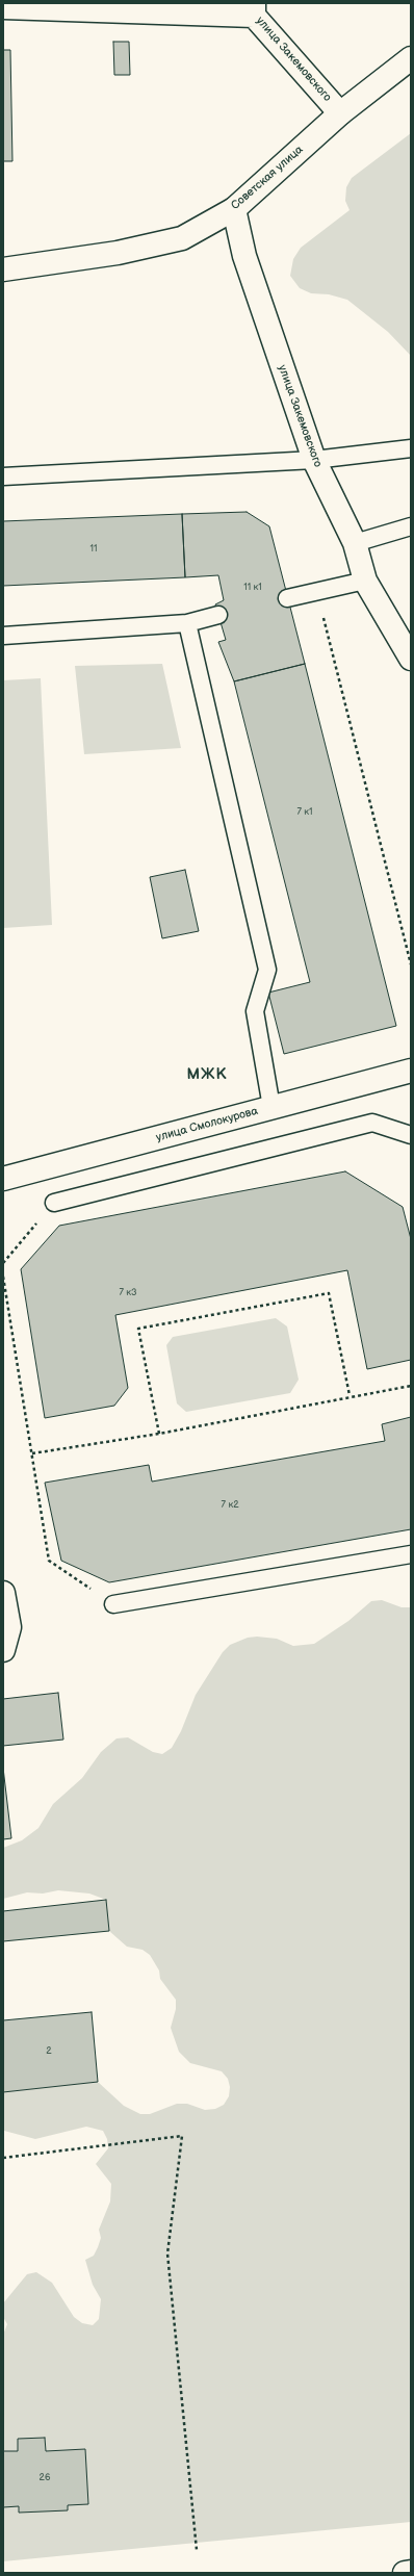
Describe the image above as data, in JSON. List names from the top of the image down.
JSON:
{
  "streets": {
    "street": ["улица Закемовского", "Советская улица", "улица Смолокурова"]
  },
  "crossings": [
    ["улица Закемовского", "Советская улица"]
  ],
  "districts": ["МЖК"],
  "house_numbers": [
    "11",
    "11 к1",
    "7 к1",
    "7 к3",
    "7 к2",
    "2",
    "26"
  ]
}
